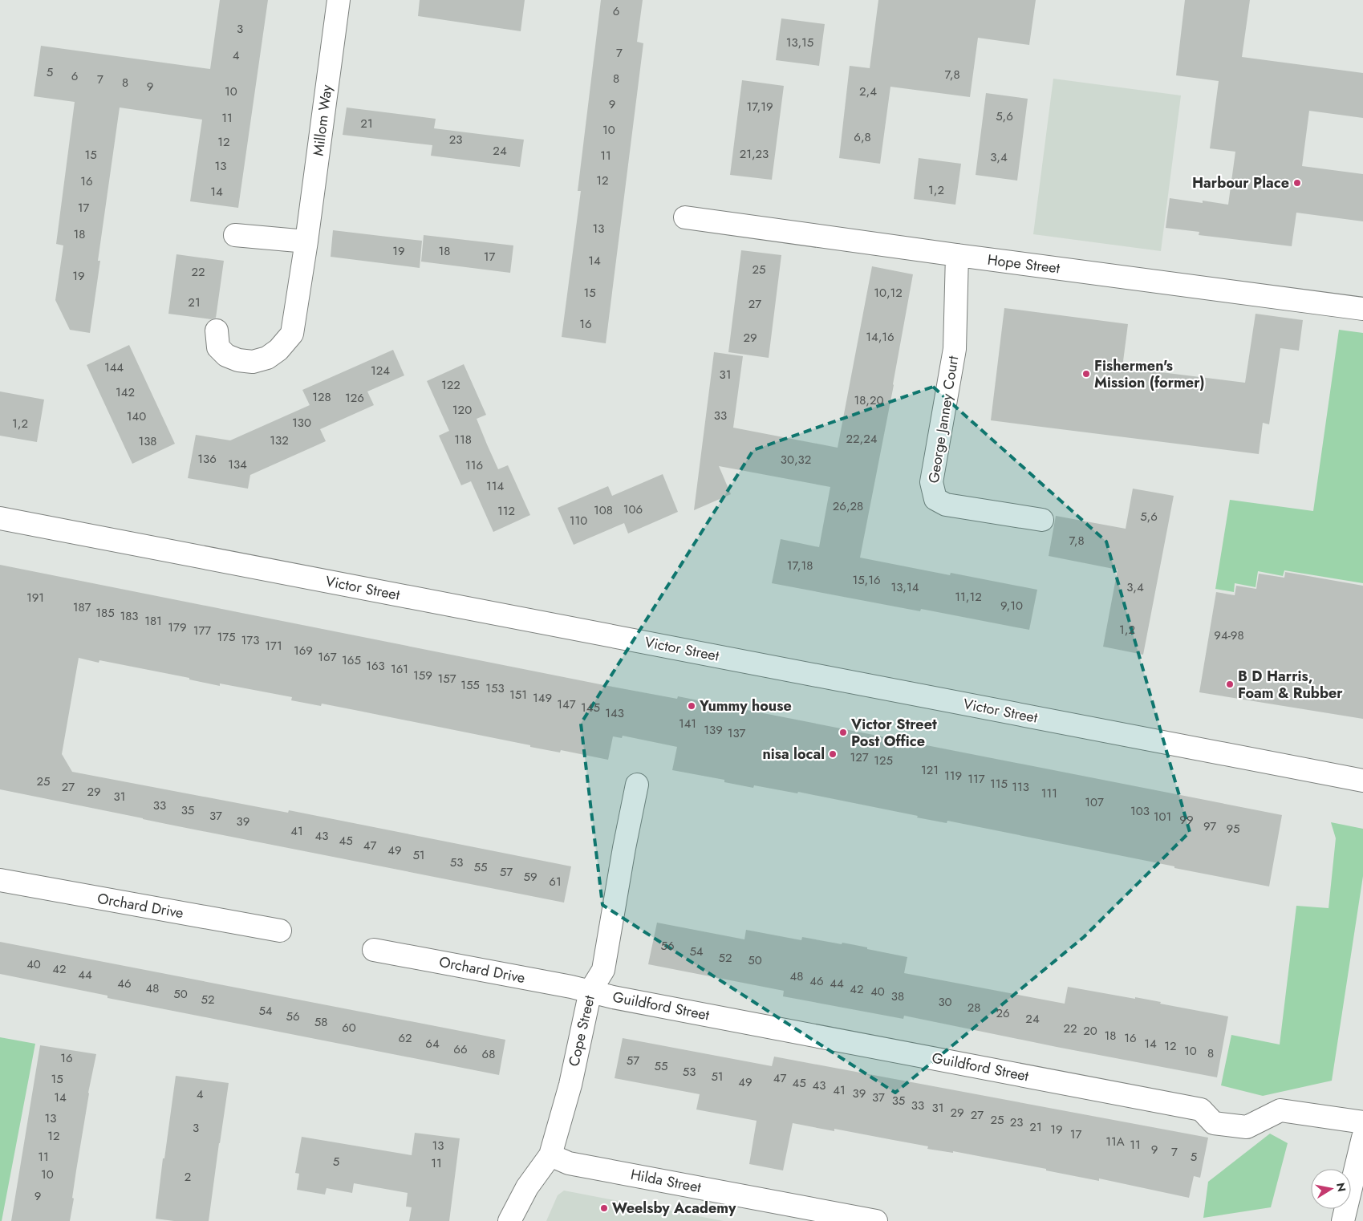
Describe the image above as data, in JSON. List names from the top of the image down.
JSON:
{
  "streets": {
    "street": [
      "Millom Way",
      "Hope Street",
      "George Janney Court",
      "Victor Street",
      "Orchard Drive",
      "Guildford Street",
      "Cope Street",
      "Hilda Street"
    ]
  },
  "crossings": [
    ["Hope Street", "George Janney Court"],
    ["Orchard Drive", "Guildford Street"],
    ["Orchard Drive", "Cope Street"],
    ["Guildford Street", "Cope Street"],
    ["Cope Street", "Hilda Street"]
  ],
  "places": [
    "Harbour Place",
    "Fishermen's Mission (former)",
    "B D Harris, Foam & Rubber",
    "Yummy house",
    "Victor Street Post Office",
    "nisa local",
    "Weelsby Academy"
  ],
  "house_numbers": [
    "6",
    "3",
    "13,15",
    "7",
    "4",
    "5",
    "7,8",
    "6",
    "8",
    "7",
    "8",
    "9",
    "10",
    "2,4",
    "9",
    "17,19",
    "5,6",
    "11",
    "21",
    "10",
    "6,8",
    "23",
    "12",
    "24",
    "21,23",
    "15",
    "11",
    "3,4",
    "13",
    "12",
    "16",
    "1,2",
    "14",
    "17",
    "13",
    "18",
    "19",
    "18",
    "17",
    "14",
    "25",
    "22",
    "19",
    "15",
    "10,12",
    "21",
    "27",
    "16",
    "14,16",
    "29",
    "144",
    "124",
    "31",
    "122",
    "142",
    "128",
    "126",
    "18,20",
    "120",
    "33",
    "140",
    "130",
    "1,2",
    "22,24",
    "118",
    "132",
    "138",
    "136",
    "30,32",
    "134",
    "116",
    "114",
    "26,28",
    "106",
    "108",
    "112",
    "5,6",
    "110",
    "7,8",
    "17,18",
    "15,16",
    "13,14",
    "3,4",
    "11,12",
    "191",
    "9,10",
    "187",
    "185",
    "183",
    "181",
    "179",
    "1,2",
    "177",
    "94-98",
    "175",
    "173",
    "171",
    "169",
    "167",
    "165",
    "163",
    "161",
    "159",
    "157",
    "155",
    "153",
    "151",
    "149",
    "147",
    "145",
    "143",
    "141",
    "139",
    "137",
    "127",
    "125",
    "121",
    "119",
    "117",
    "25",
    "115",
    "27",
    "113",
    "29",
    "111",
    "31",
    "107",
    "33",
    "35",
    "103",
    "37",
    "101",
    "99",
    "39",
    "97",
    "95",
    "41",
    "43",
    "45",
    "47",
    "49",
    "51",
    "53",
    "55",
    "57",
    "59",
    "61",
    "56",
    "54",
    "52",
    "50",
    "40",
    "42",
    "44",
    "48",
    "46",
    "46",
    "44",
    "48",
    "42",
    "40",
    "50",
    "38",
    "52",
    "30",
    "28",
    "54",
    "26",
    "56",
    "24",
    "58",
    "60",
    "22",
    "20",
    "18",
    "62",
    "16",
    "64",
    "14",
    "12",
    "66",
    "10",
    "8",
    "68",
    "16",
    "57",
    "55",
    "53",
    "51",
    "47",
    "15",
    "49",
    "45",
    "43",
    "41",
    "39",
    "4",
    "14",
    "37",
    "35",
    "33",
    "31",
    "29",
    "27",
    "13",
    "25",
    "23",
    "21",
    "3",
    "19",
    "17",
    "12",
    "11A",
    "11",
    "13",
    "9",
    "7",
    "11",
    "5",
    "5",
    "11",
    "10",
    "2",
    "9"
  ],
  "north": "right"
}
